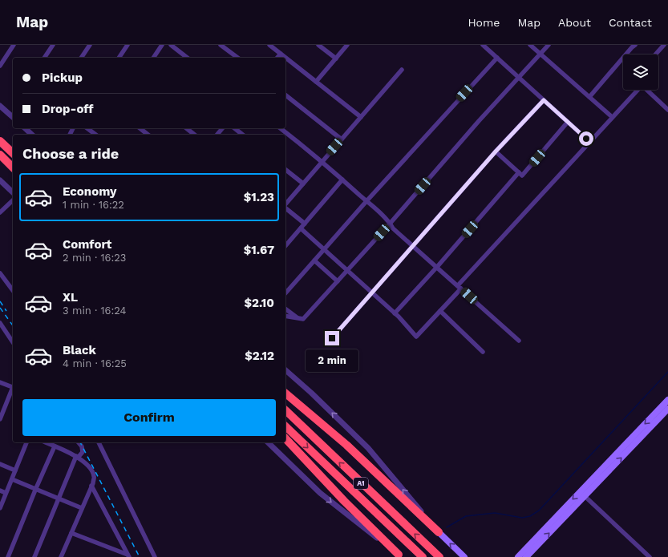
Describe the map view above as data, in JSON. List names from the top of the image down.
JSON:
{
  "streets": {
    "highway": ["A1"]
  },
  "page": {
    "header": "Map",
    "nav": [
      "Home",
      "Map",
      "About",
      "Contact"
    ],
    "banner": ["Pickup", "Drop-off"],
    "heading": "Choose a ride",
    "list": [
      {
        "name": "Economy",
        "note": "1 min · 16:22",
        "value": "$1.23"
      },
      {
        "name": "Comfort",
        "note": "2 min · 16:23",
        "value": "$1.67"
      },
      {
        "name": "XL",
        "note": "3 min · 16:24",
        "value": "$2.10"
      },
      {
        "name": "Black",
        "note": "4 min · 16:25",
        "value": "$2.12"
      }
    ],
    "bubble": "2 min",
    "buttons": "Confirm"
  }
}
